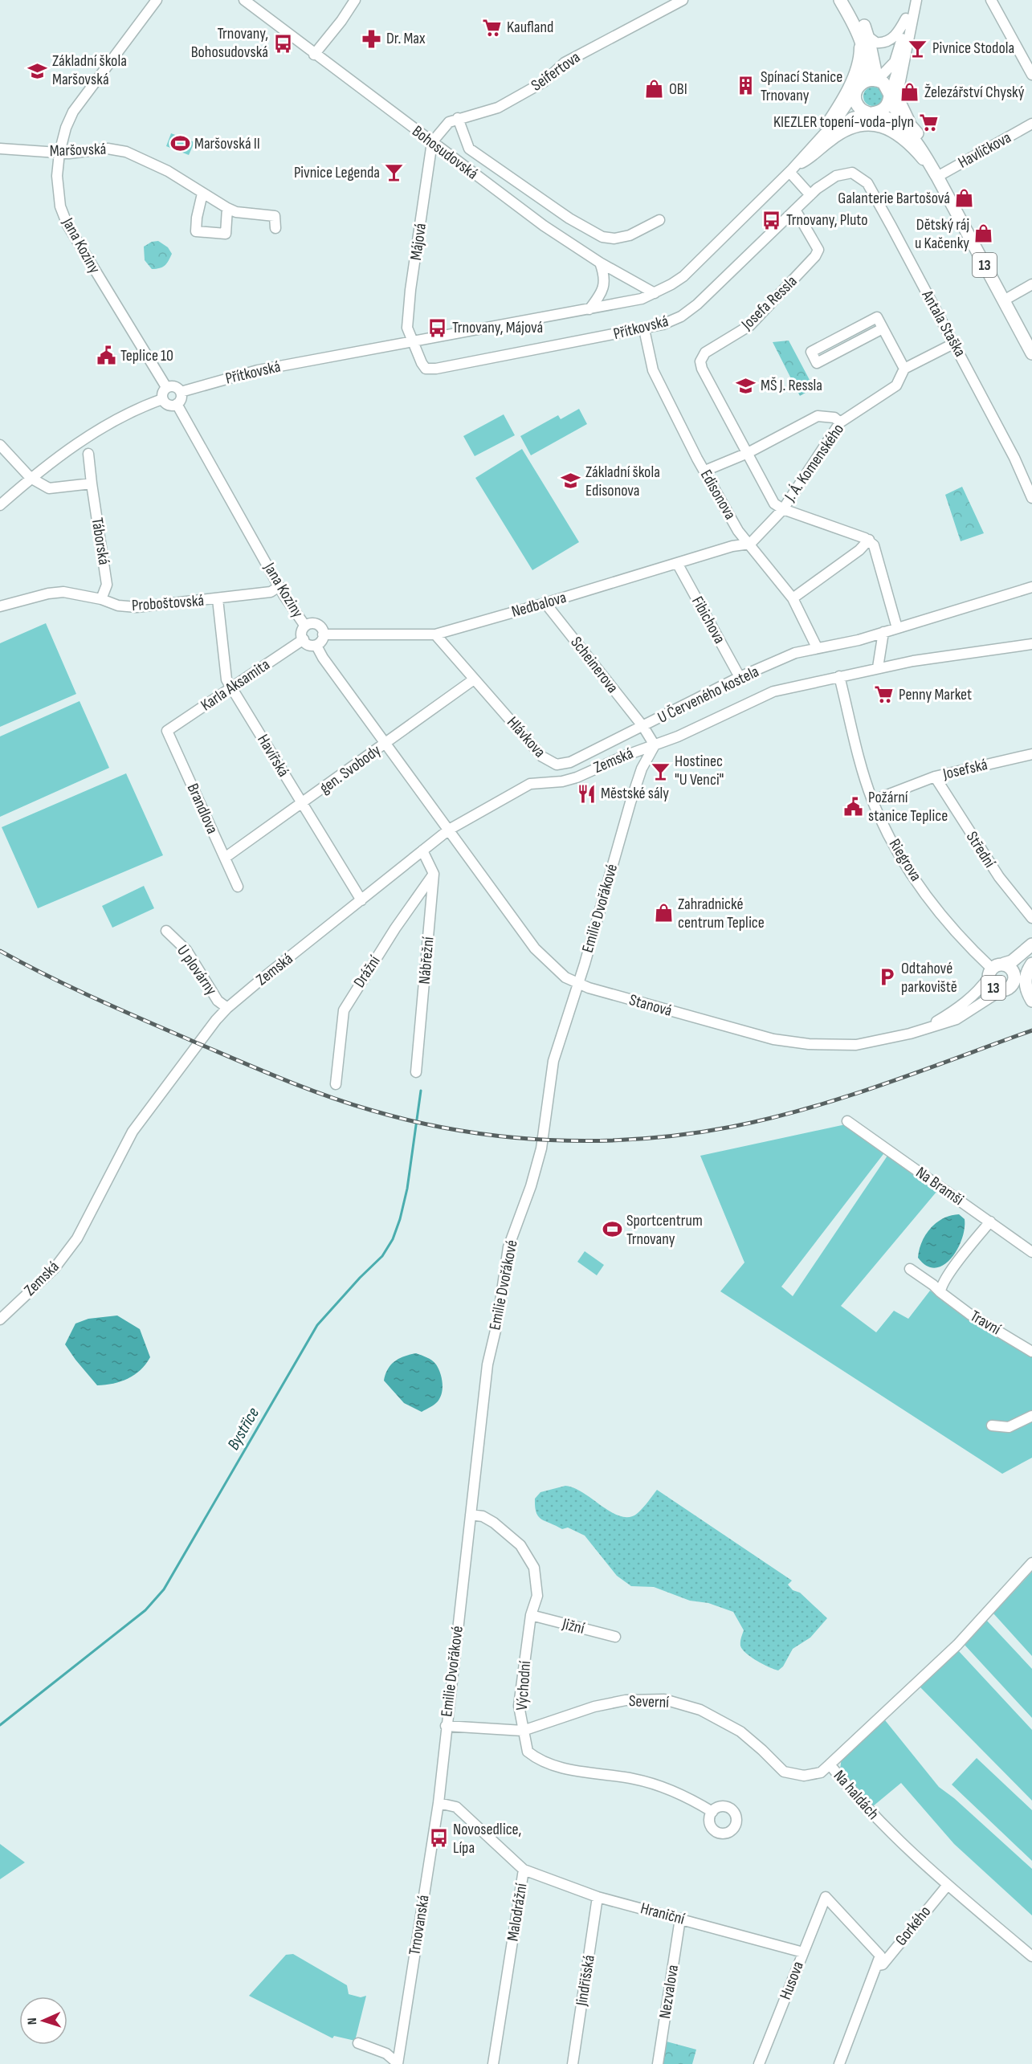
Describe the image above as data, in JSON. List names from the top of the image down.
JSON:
{
  "streets": {
    "main road": ["13"],
    "street": [
      "Seifertova",
      "Maršovská",
      "Havlíčkova",
      "Bohosudovská",
      "Májová",
      "Jana Koziny",
      "Josefa Ressla",
      "Antala Staška",
      "Přítkovská",
      "J. Á. Komenského",
      "Edisonova",
      "Táborská",
      "Proboštovská",
      "Nedbalova",
      "Fibichova",
      "Scheinerova",
      "Karla Aksamita",
      "U Červeného kostela",
      "Hlávkova",
      "Havířská",
      "Zemská",
      "gen. Svobody",
      "Josefská",
      "Brandlova",
      "Střední",
      "Riegrova",
      "Emilie Dvořákové",
      "Nábřežní",
      "U plovárny",
      "Drážní",
      "Stanová",
      "Na Bramši",
      "Travní",
      "Jižní",
      "Východní",
      "Severní",
      "Na haldách",
      "Malodrážní",
      "Hraniční",
      "Trnovanská",
      "Gorkého",
      "Jindřišská",
      "Husova",
      "Nezvalova"
    ]
  },
  "crossings": [
    ["Seifertova", "Bohosudovská"],
    ["Seifertova", "Májová"],
    ["Maršovská", "Jana Koziny"],
    ["Havlíčkova", "13"],
    ["Bohosudovská", "Májová"],
    ["Bohosudovská", "Přítkovská"],
    ["Májová", "Přítkovská"],
    ["Jana Koziny", "Přítkovská"],
    ["Jana Koziny", "Proboštovská"],
    ["Jana Koziny", "Nedbalova"],
    ["Jana Koziny", "Karla Aksamita"],
    ["Jana Koziny", "Zemská"],
    ["Jana Koziny", "gen. Svobody"],
    ["Jana Koziny", "Stanová"],
    ["13", "Přítkovská"],
    ["13", "Riegrova"],
    ["13", "Stanová"],
    ["Josefa Ressla", "Přítkovská"],
    ["Josefa Ressla", "J. Á. Komenského"],
    ["Antala Staška", "Přítkovská"],
    ["Přítkovská", "Edisonova"],
    ["J. Á. Komenského", "Edisonova"],
    ["J. Á. Komenského", "Nedbalova"],
    ["Edisonova", "Nedbalova"],
    ["Edisonova", "U Červeného kostela"],
    ["Táborská", "Proboštovská"],
    ["Proboštovská", "Havířská"],
    ["Nedbalova", "Fibichova"],
    ["Nedbalova", "Scheinerova"],
    ["Nedbalova", "Karla Aksamita"],
    ["Nedbalova", "Hlávkova"],
    ["Fibichova", "U Červeného kostela"],
    ["Scheinerova", "U Červeného kostela"],
    ["Scheinerova", "Hlávkova"],
    ["Karla Aksamita", "Havířská"],
    ["Karla Aksamita", "Brandlova"],
    ["U Červeného kostela", "Hlávkova"],
    ["U Červeného kostela", "Zemská"],
    ["U Červeného kostela", "Riegrova"],
    ["U Červeného kostela", "Emilie Dvořákové"],
    ["Hlávkova", "gen. Svobody"],
    ["Havířská", "Zemská"],
    ["Havířská", "gen. Svobody"],
    ["Zemská", "Emilie Dvořákové"],
    ["Zemská", "U plovárny"],
    ["Zemská", "Stanová"],
    ["gen. Svobody", "Brandlova"],
    ["Josefská", "Střední"],
    ["Josefská", "Riegrova"],
    ["Riegrova", "Stanová"],
    ["Emilie Dvořákové", "Stanová"],
    ["Emilie Dvořákové", "Východní"],
    ["Emilie Dvořákové", "Severní"],
    ["Emilie Dvořákové", "Trnovanská"],
    ["Nábřežní", "Drážní"],
    ["Jižní", "Východní"],
    ["Východní", "Severní"],
    ["Severní", "Na haldách"],
    ["Na haldách", "Gorkého"],
    ["Malodrážní", "Hraniční"],
    ["Malodrážní", "Trnovanská"],
    ["Hraniční", "Jindřišská"],
    ["Hraniční", "Husova"],
    ["Hraniční", "Nezvalova"],
    ["Gorkého", "Husova"]
  ],
  "water": ["Bystřice"],
  "places": {
    "supermarket": ["Kaufland", "KIEZLER topení-voda-plyn", "Penny Market"],
    "pharmacy": ["Dr. Max"],
    "bus stop": [
      "Trnovany, Bohosudovská",
      "Trnovany, Pluto",
      "Trnovany, Májová",
      "Novosedlice, Lípa"
    ],
    "bar": ["Pivnice Stodola", "Pivnice Legenda", "Hostinec \"U Venci\""],
    "school or university": ["Základní škola Maršovská", "MŠ J. Ressla", "Základní škola Edisonova"],
    "building": ["Spínací Stanice Trnovany"],
    "shop": [
      "OBI",
      "Železářství Chyský",
      "Galanterie Bartošová",
      "Dětský ráj u Kačenky",
      "Zahradnické centrum Teplice"
    ],
    "sports": ["Maršovská II", "Sportcentrum Trnovany"],
    "public building": ["Teplice 10", "Požární stanice Teplice"],
    "restaurant": ["Městské sály"],
    "parking": ["Odtahové parkoviště"]
  },
  "north": "left"
}
